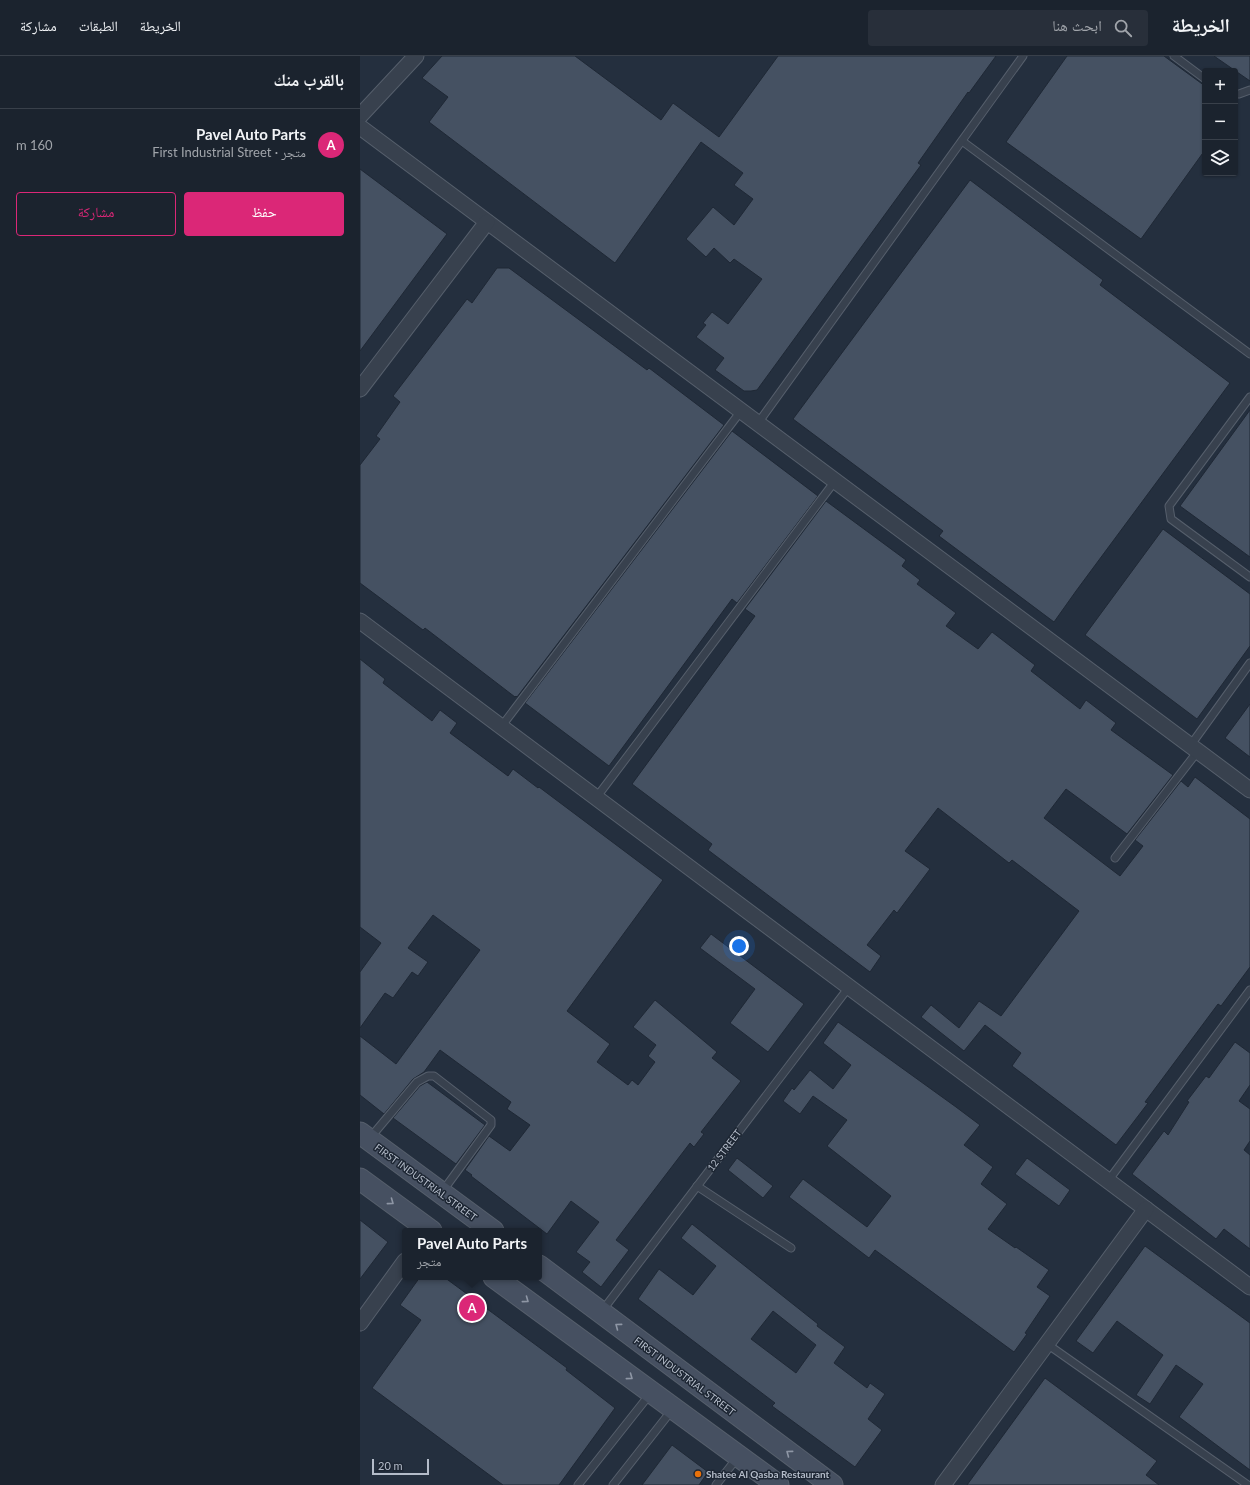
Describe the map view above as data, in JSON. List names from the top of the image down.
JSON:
{
  "streets": {
    "main road": ["FIRST INDUSTRIAL STREET"],
    "lane": ["12 STREET"]
  },
  "crossings": [
    ["12 STREET", "FIRST INDUSTRIAL STREET"]
  ],
  "places": ["Shatee Al Qasba Restaurant"],
  "scale_bar": "20 m",
  "page": {
    "header": "الخريطة",
    "search": "ابحث هنا",
    "nav": ["الخريطة", "الطبقات", "مشاركة"],
    "heading": "بالقرب منك",
    "map_buttons": ["+", "−"],
    "list": [
      {
        "mark": "A",
        "name": "Pavel Auto Parts",
        "note": "متجر · First Industrial Street",
        "value": "160 m"
      }
    ],
    "buttons": ["حفظ", "مشاركة"],
    "popup": ["Pavel Auto Parts", "متجر"],
    "pins": "A",
    "scale": "20 m"
  }
}
